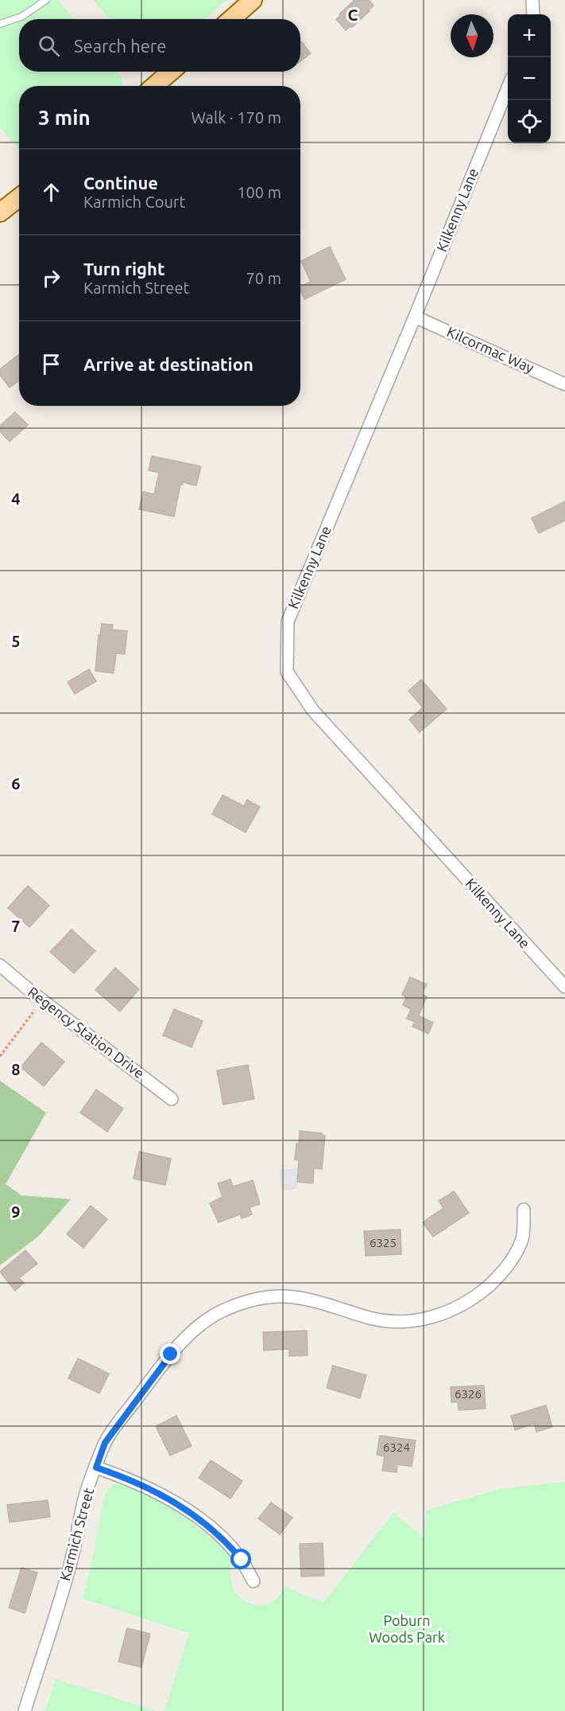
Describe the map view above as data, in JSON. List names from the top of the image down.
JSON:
{
  "streets": {
    "street": [
      "Kilkenny Lane",
      "Kilcormac Way",
      "Regency Station Drive",
      "Karmich Street"
    ]
  },
  "crossings": [
    ["Kilkenny Lane", "Kilcormac Way"]
  ],
  "parks": ["Poburn Woods Park"],
  "house_numbers": ["6325", "6326", "6324"],
  "north": "bottom",
  "page": {
    "map_buttons": ["+", "−"],
    "search": "Search here",
    "heading": ["3 min", "Walk · 170 m"],
    "list": [
      ["Continue", "Karmich Court", "100 m"],
      ["Turn right", "Karmich Street", "70 m"],
      "Arrive at destination"
    ]
  },
  "grid": {
    "columns": ["C"],
    "rows": [
      "4",
      "5",
      "6",
      "7",
      "8",
      "9"
    ]
  }
}
